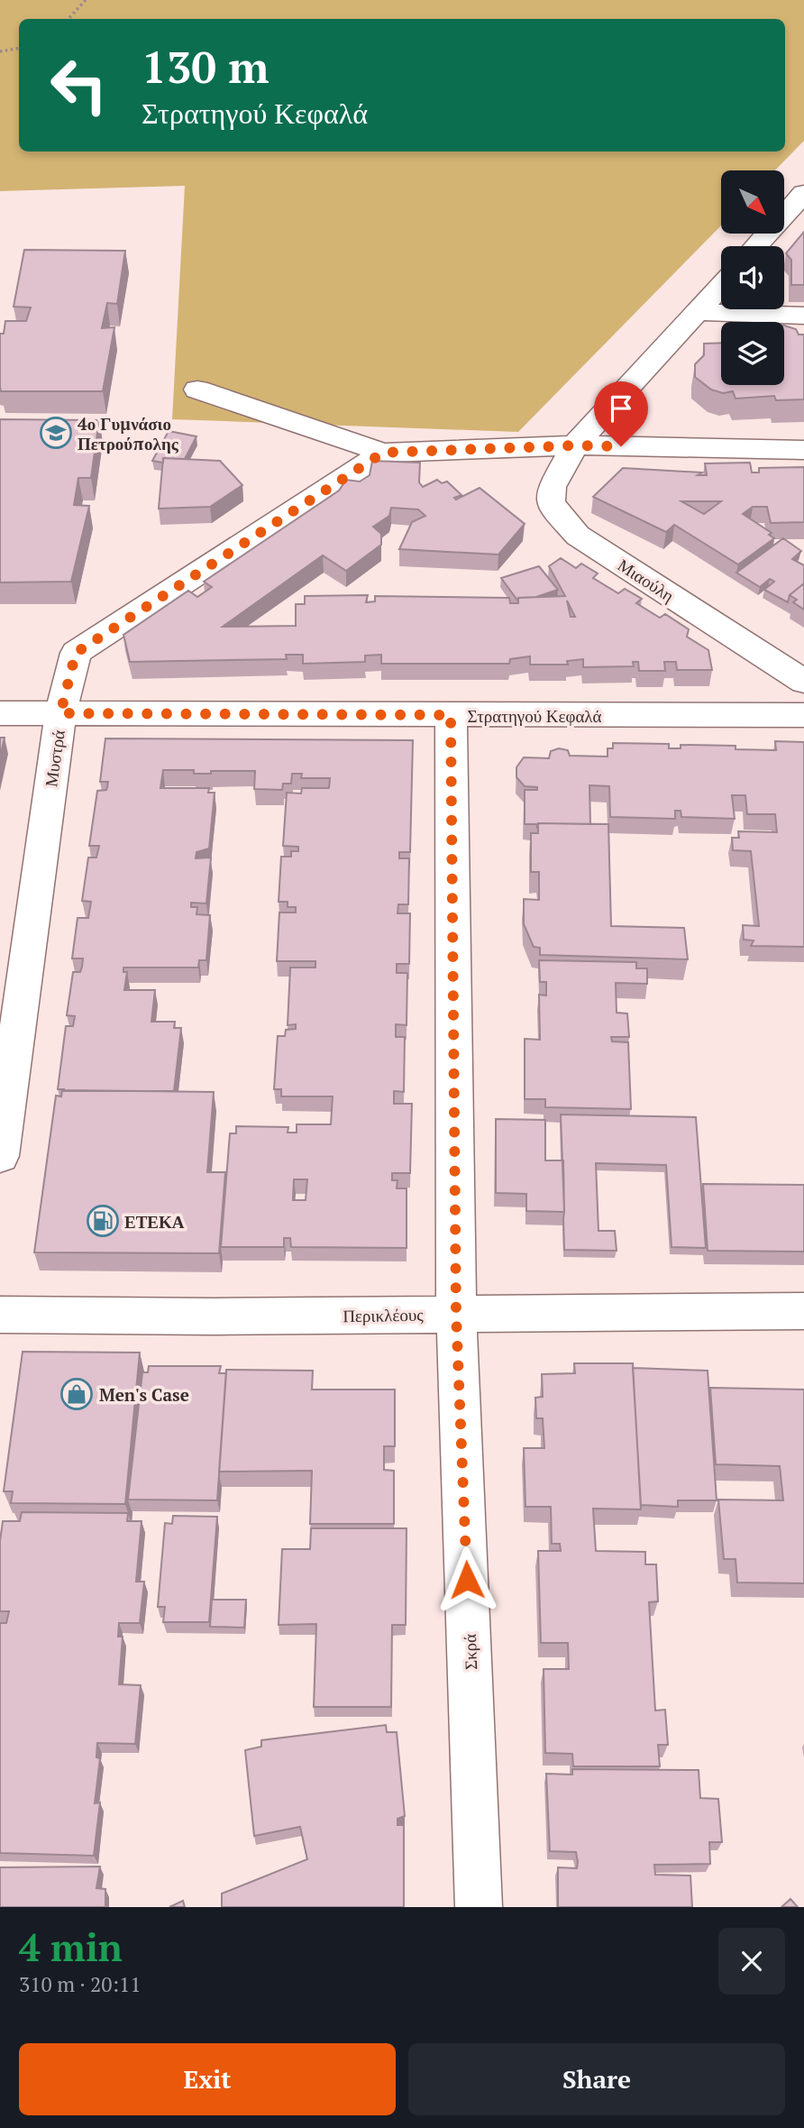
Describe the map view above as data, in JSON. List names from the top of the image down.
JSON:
{
  "streets": {
    "street": [
      "Μιαούλη",
      "Στρατηγού Κεφαλά",
      "Μυστρά",
      "Περικλέους",
      "Σκρά"
    ]
  },
  "crossings": [
    ["Στρατηγού Κεφαλά", "Μυστρά"],
    ["Στρατηγού Κεφαλά", "Σκρά"],
    ["Περικλέους", "Σκρά"]
  ],
  "places": {
    "school or university": ["4ο Γυμνάσιο Πετρούπολης"],
    "fuel station": ["ΕΤΕΚΑ"],
    "shop": ["Men's Case"]
  },
  "north": "bottom right",
  "page": {
    "turn": ["130 m", "Στρατηγού Κεφαλά"],
    "heading": ["4 min", "310 m · 20:11"],
    "buttons": ["Exit", "Share"]
  }
}
